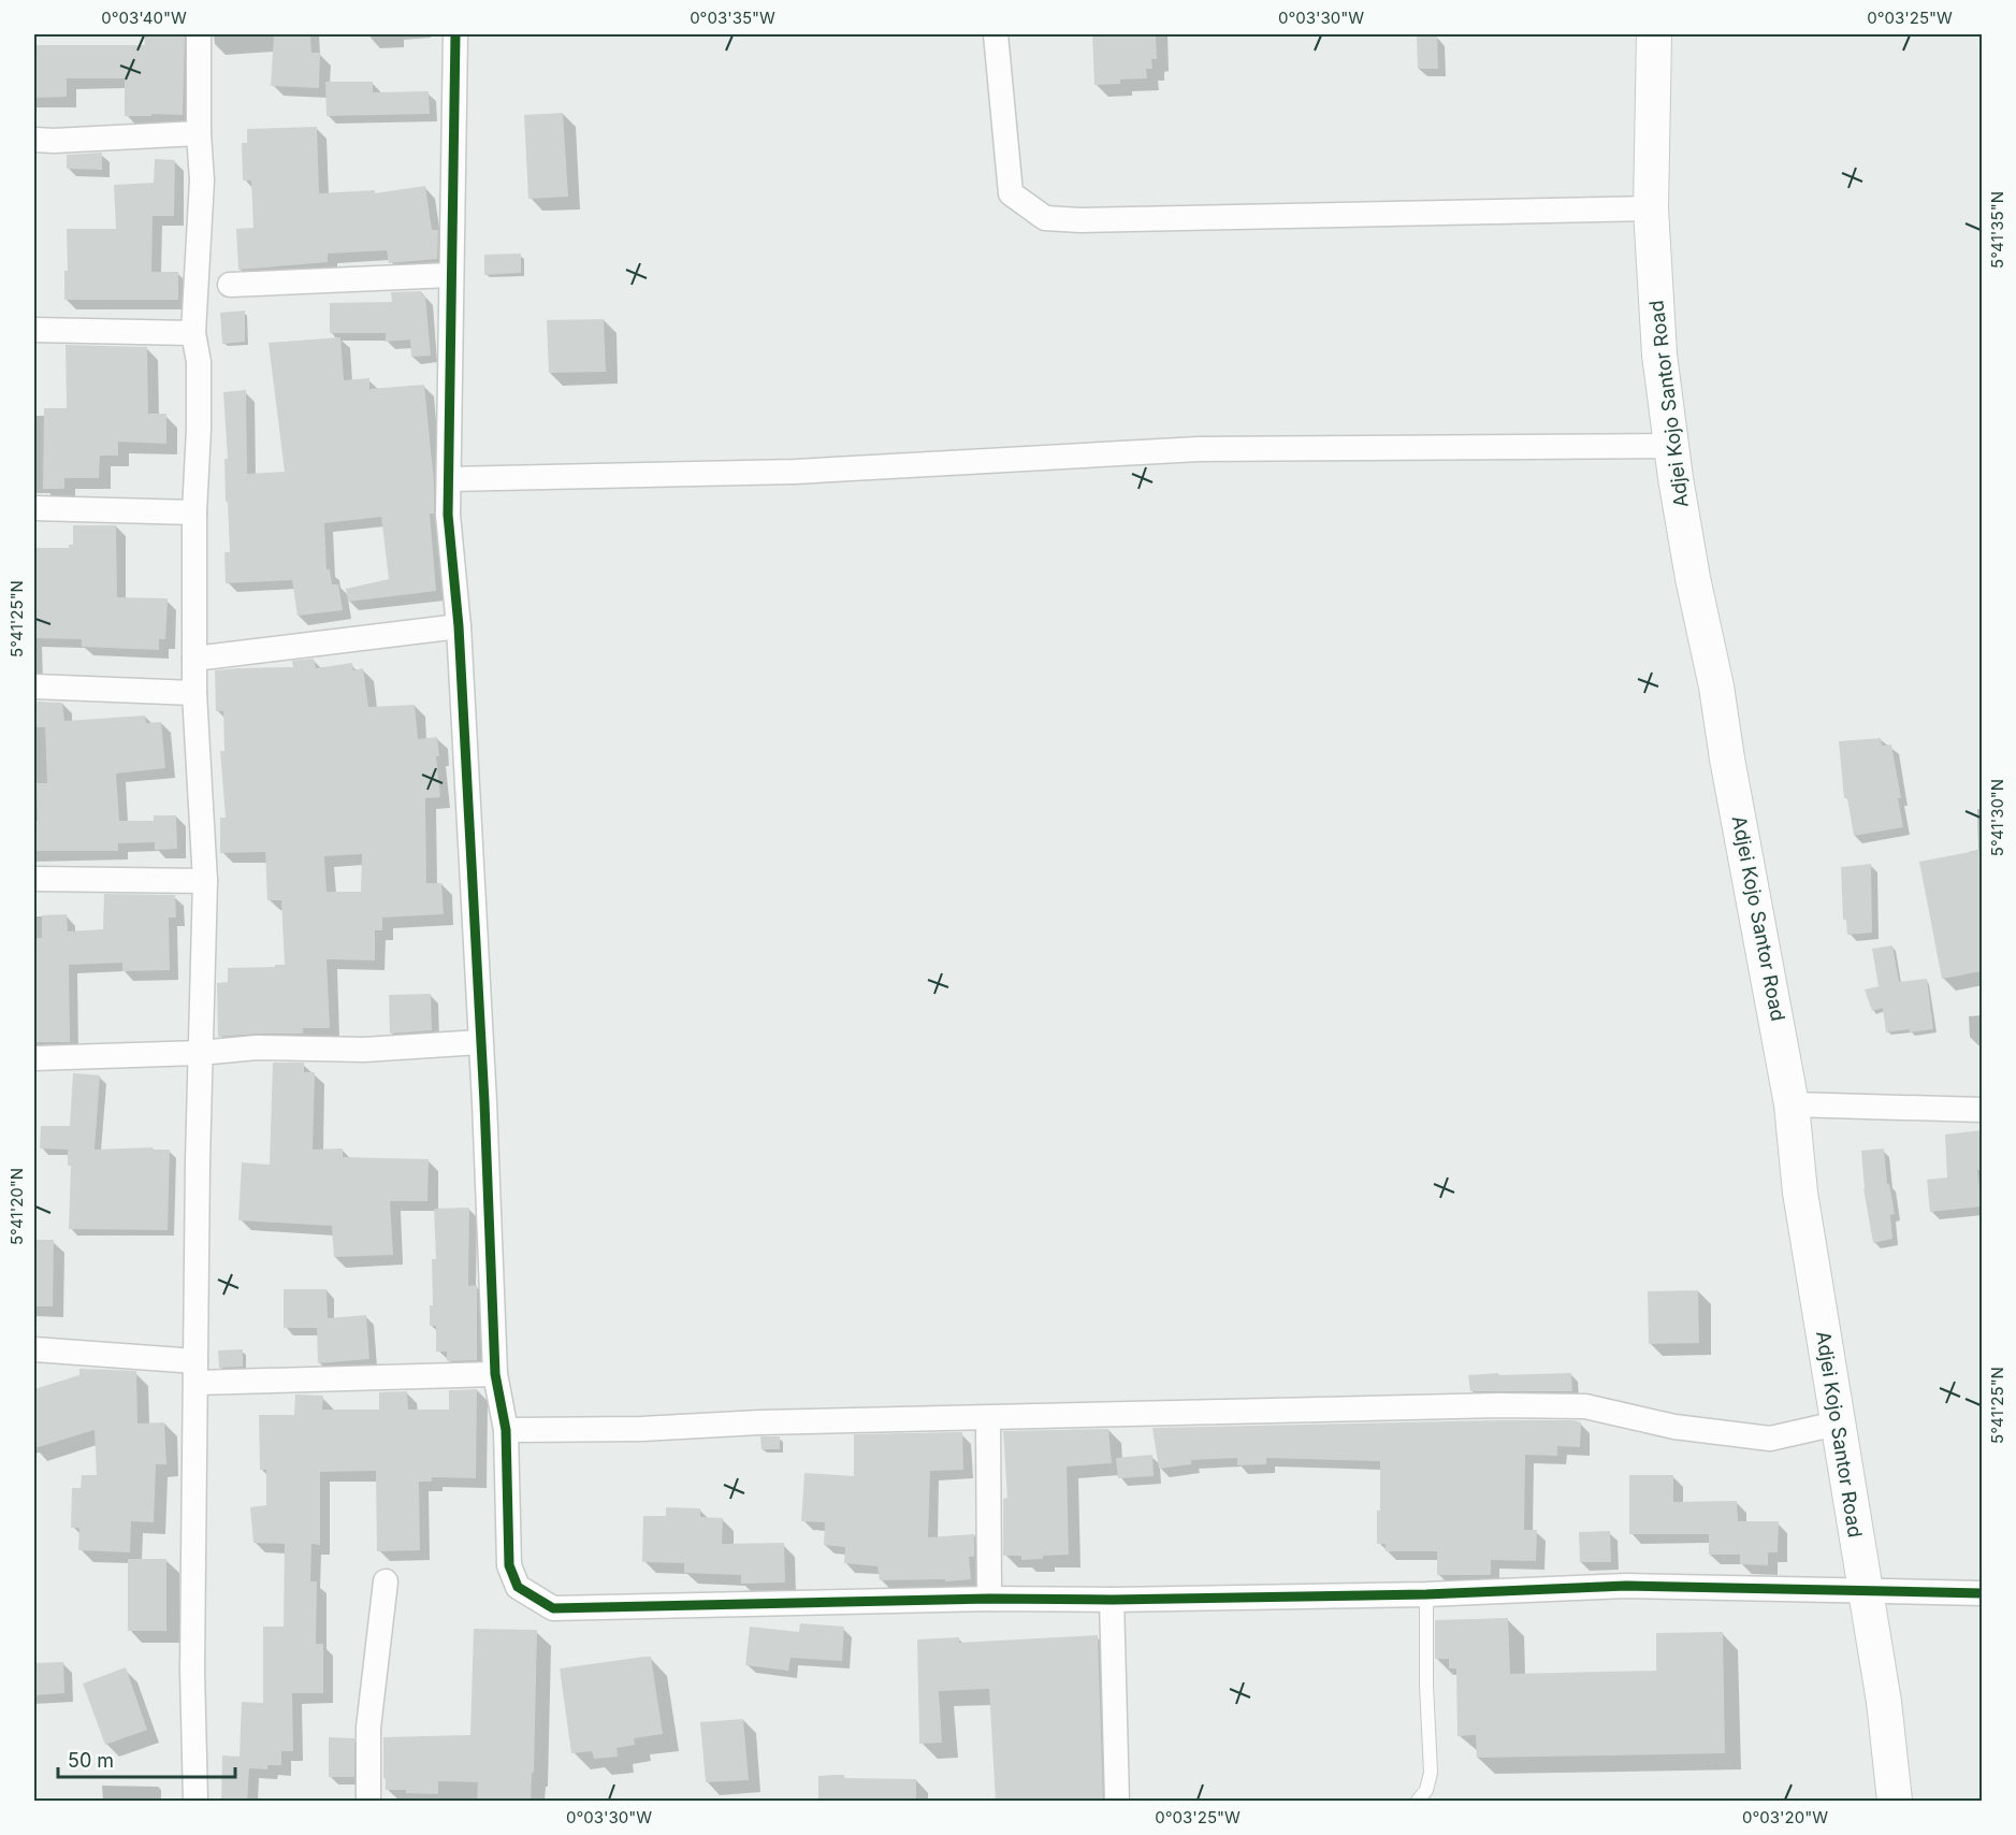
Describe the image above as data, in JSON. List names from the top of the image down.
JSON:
{
  "streets": {
    "street": ["Adjei Kojo Santor Road"]
  },
  "scale_bar": "50 m",
  "coordinates": [
    "0°03'40\"W",
    "0°03'35\"W",
    "0°03'30\"W",
    "0°03'25\"W",
    "5°41'35\"N",
    "5°41'25\"N",
    "5°41'30\"N",
    "5°41'20\"N",
    "0°03'20\"W"
  ]
}
